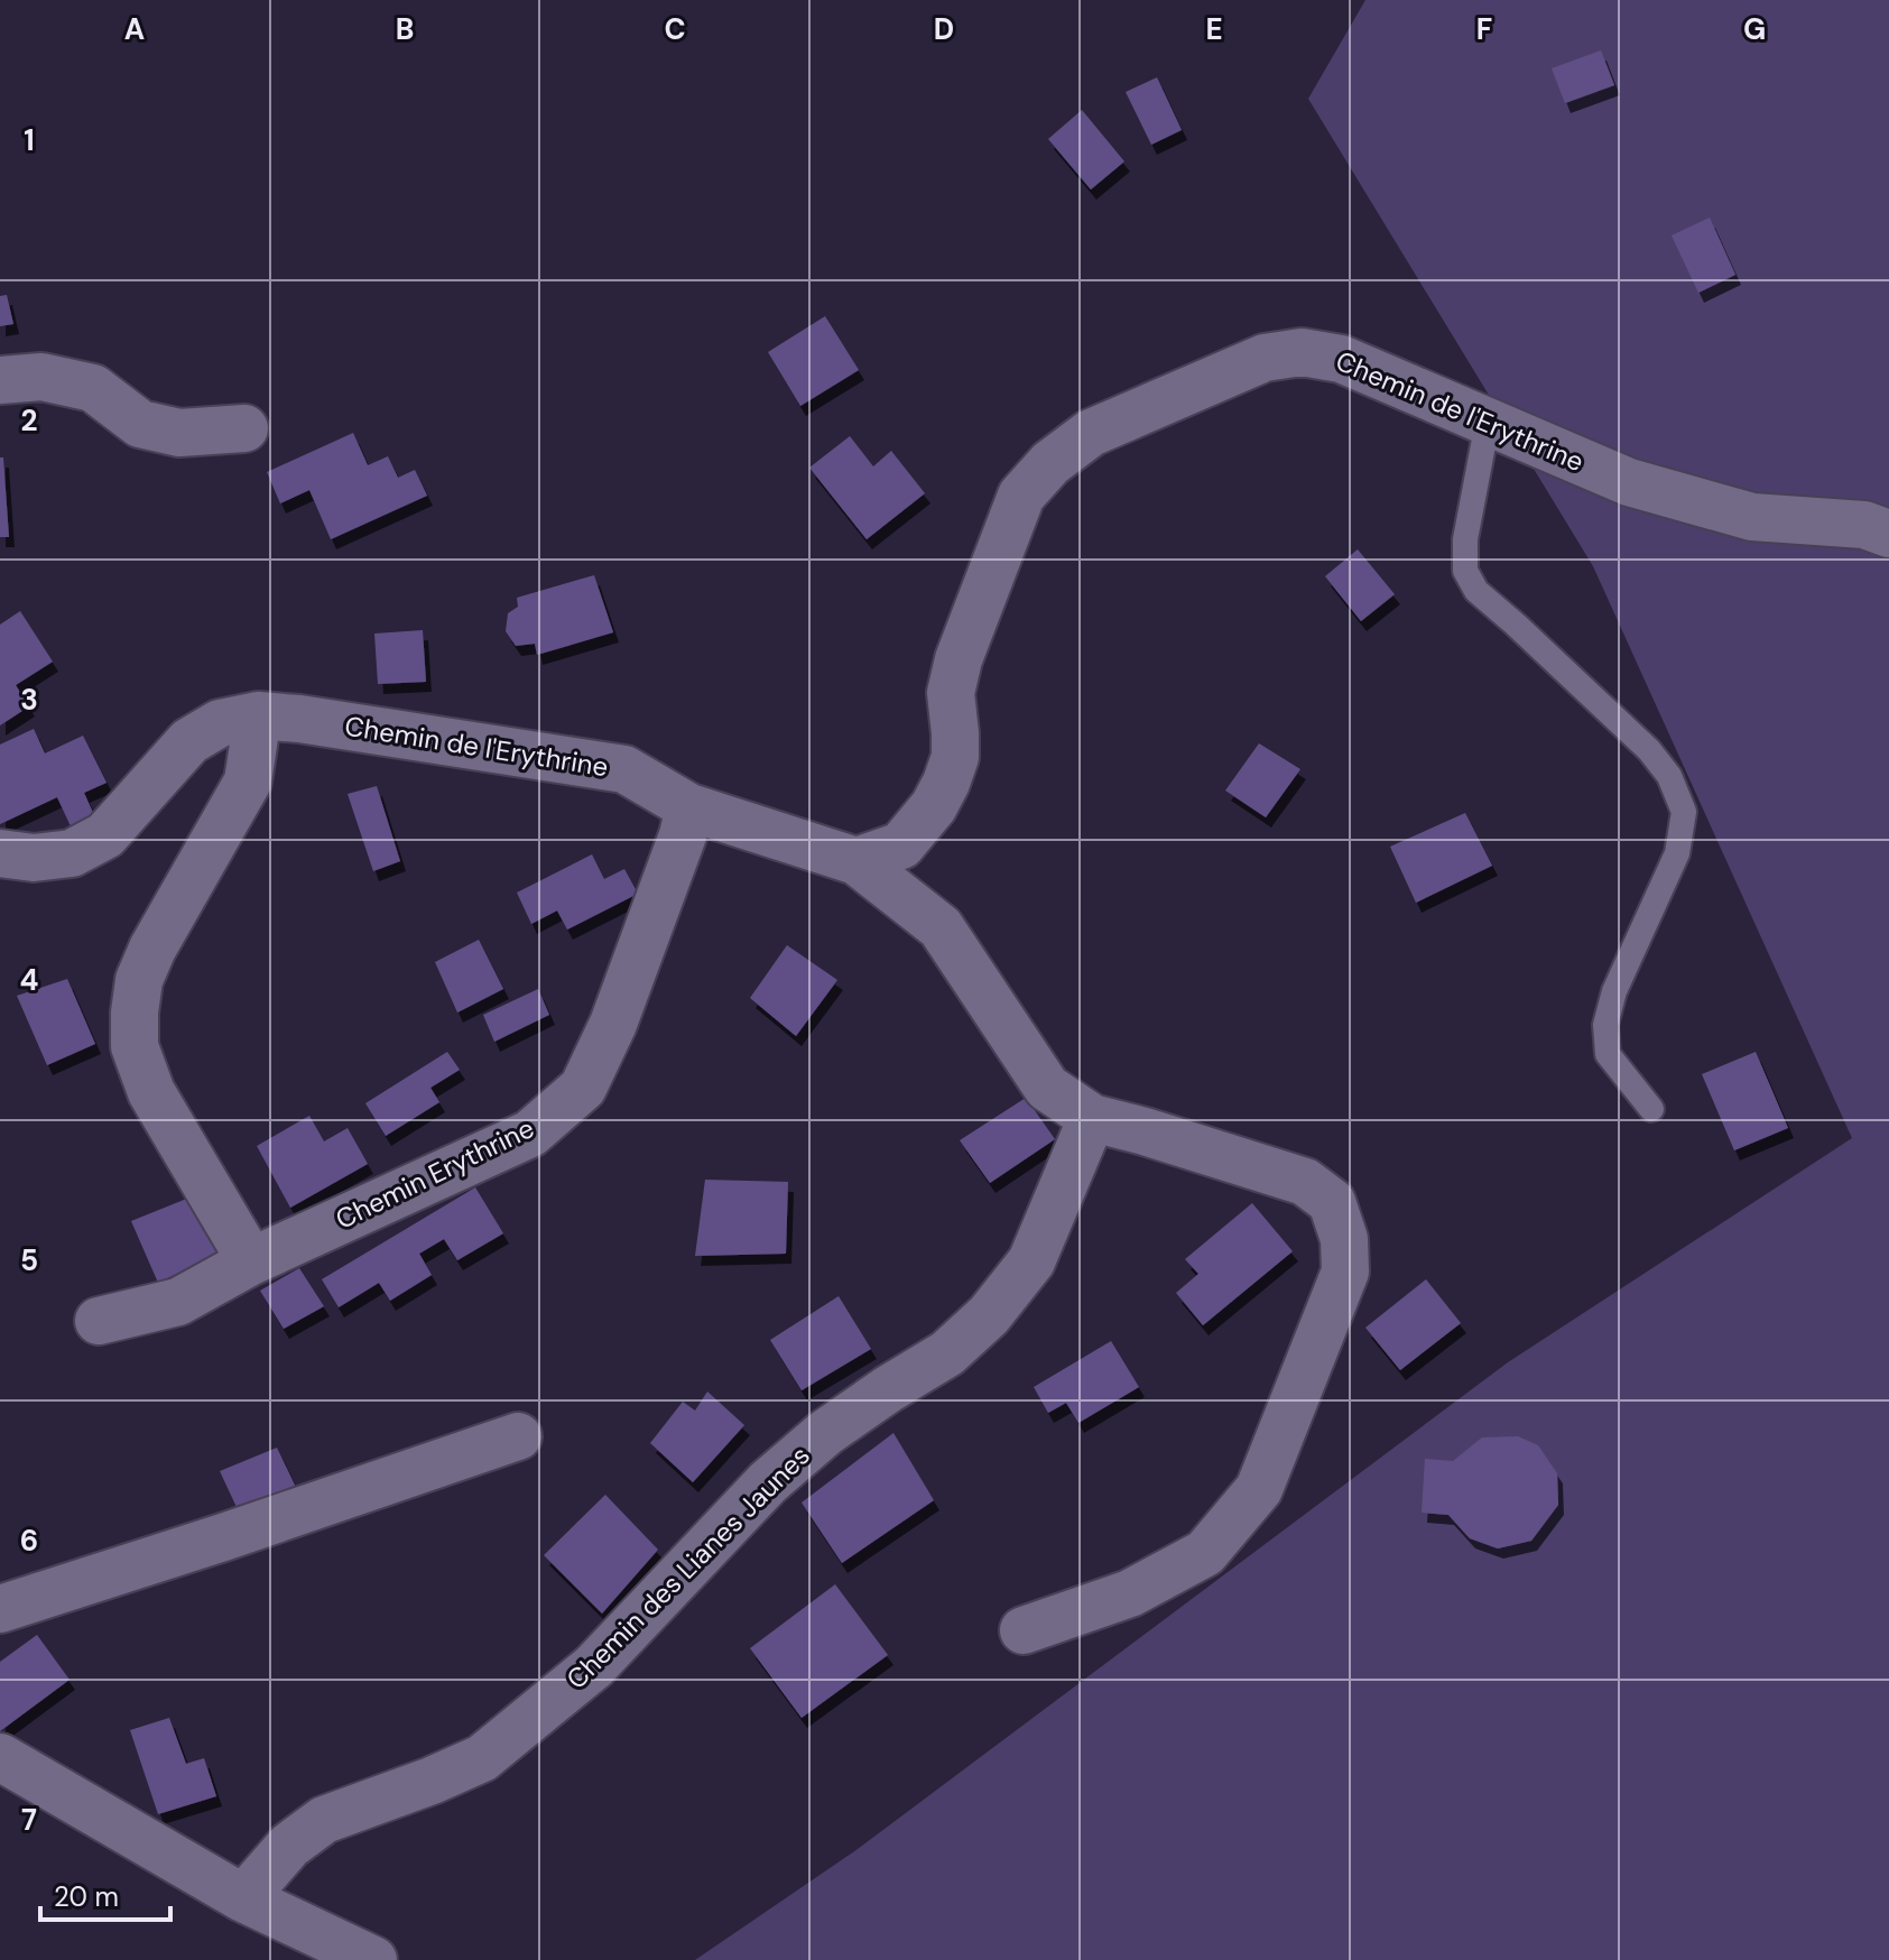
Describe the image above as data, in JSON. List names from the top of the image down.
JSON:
{
  "streets": {
    "street": ["Chemin de l'Erythrine", "Chemin Erythrine", "Chemin des Lianes Jaunes"]
  },
  "crossings": [
    ["Chemin de l'Erythrine", "Chemin Erythrine"]
  ],
  "scale_bar": "20 m",
  "grid": {
    "columns": [
      "A",
      "B",
      "C",
      "D",
      "E",
      "F",
      "G"
    ],
    "rows": [
      "1",
      "2",
      "3",
      "4",
      "5",
      "6",
      "7"
    ]
  }
}
